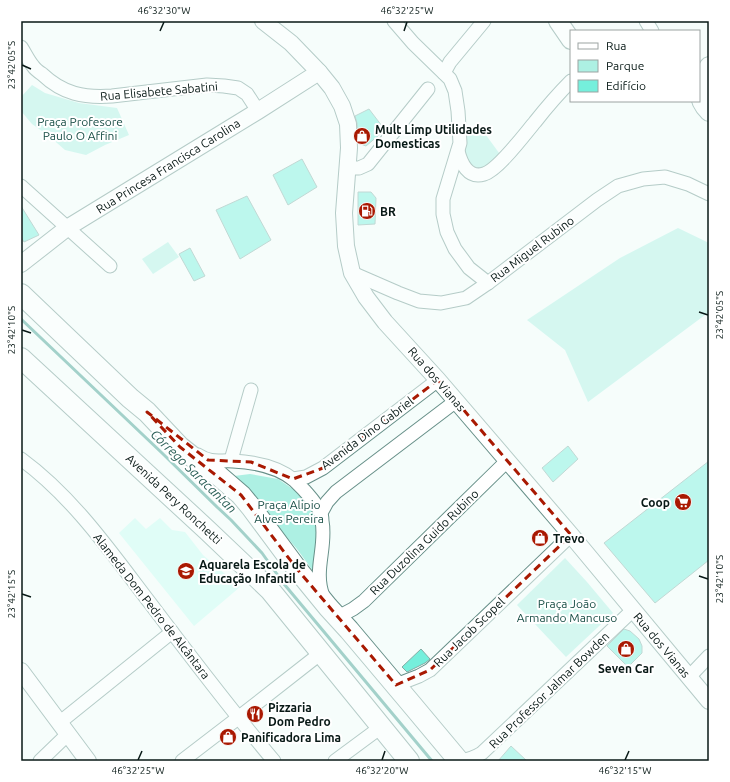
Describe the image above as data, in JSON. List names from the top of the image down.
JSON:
{
  "streets": {
    "main road": ["Avenida Pery Ronchetti"],
    "street": [
      "Rua Elisabete Sabatini",
      "Rua Princesa Francisca Carolina",
      "Rua Miguel Rubino",
      "Rua dos Vianas",
      "Avenida Dino Gabriel",
      "Rua Duzolina Guido Rubino",
      "Alameda Dom Pedro de Alcântara",
      "Rua Jacob Scopel",
      "Rua Professor Jalmar Bowden"
    ]
  },
  "crossings": [
    ["Rua Elisabete Sabatini", "Rua Princesa Francisca Carolina"],
    ["Rua Princesa Francisca Carolina", "Rua dos Vianas"],
    ["Rua Miguel Rubino", "Rua dos Vianas"],
    ["Rua dos Vianas", "Avenida Dino Gabriel"],
    ["Rua dos Vianas", "Rua Duzolina Guido Rubino"],
    ["Rua dos Vianas", "Rua Jacob Scopel"],
    ["Rua dos Vianas", "Rua Professor Jalmar Bowden"]
  ],
  "water": ["Córrego Saracantan"],
  "parks": ["Praça Profesore Paulo O Affini", "Praça Alipio Alves Pereira", "Praça João Armando Mancuso"],
  "places": {
    "shop": [
      "Mult Limp Utilidades Domesticas",
      "Trevo",
      "Seven Car",
      "Panificadora Lima"
    ],
    "fuel station": ["BR"],
    "supermarket": ["Coop"],
    "school or university": ["Aquarela Escola de Educação Infantil"],
    "restaurant": ["Pizzaria Dom Pedro"]
  },
  "legend": ["Rua", "Parque", "Edifício"],
  "coordinates": [
    "46°32'30\"W",
    "46°32'25\"W",
    "23°42'05\"S",
    "23°42'10\"S",
    "23°42'15\"S",
    "46°32'20\"W",
    "46°32'15\"W"
  ]
}
